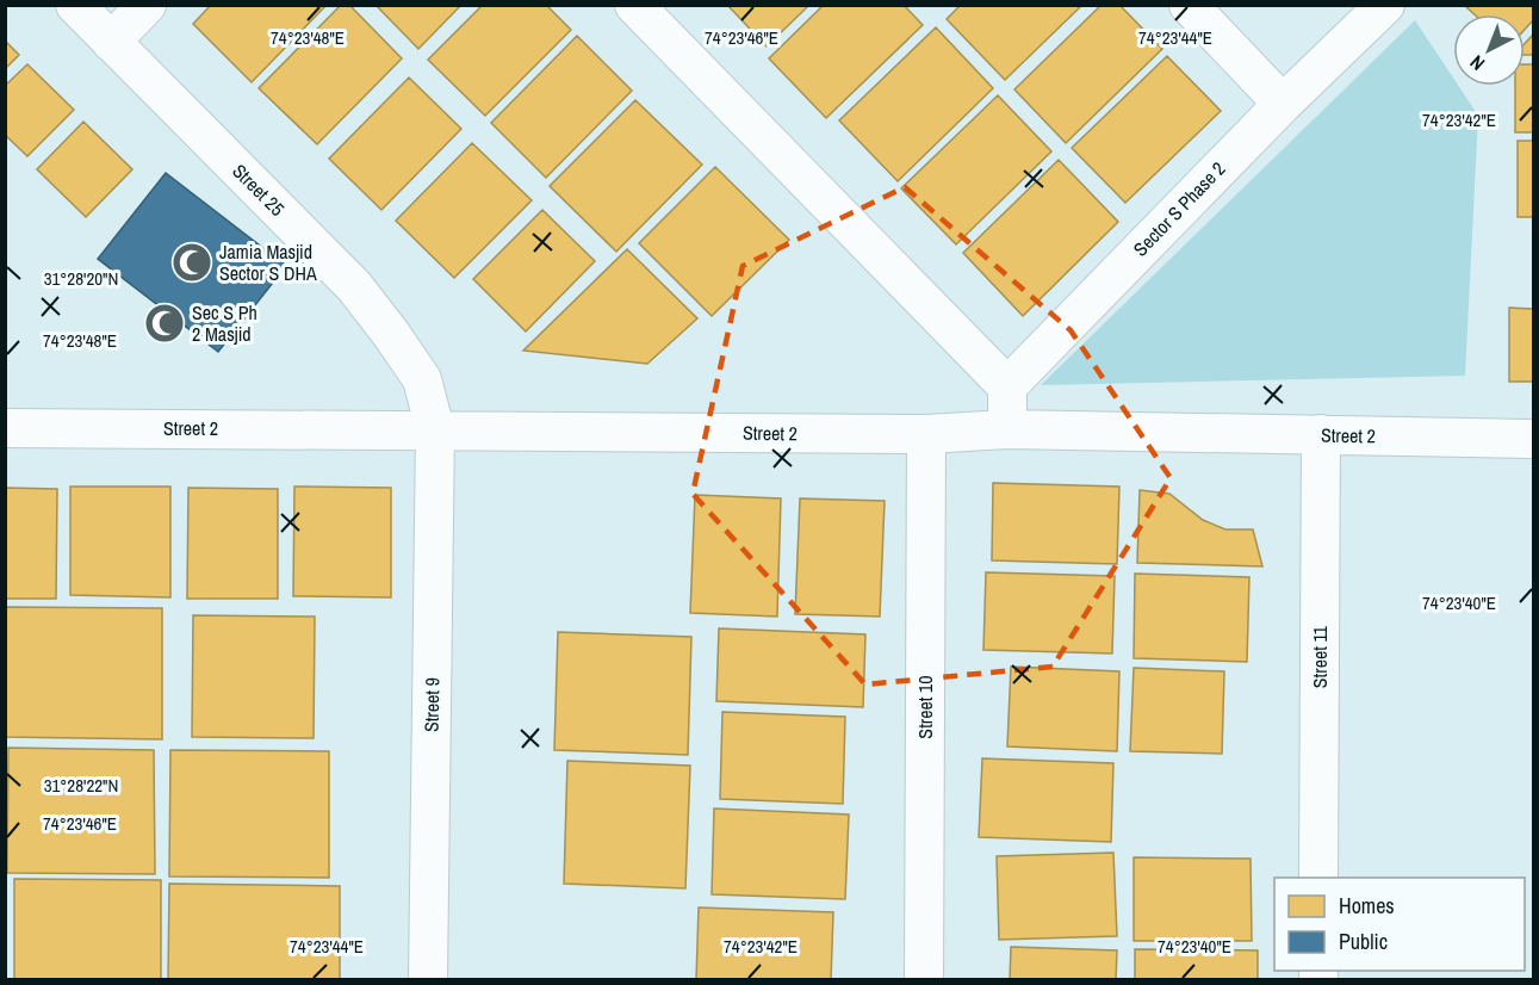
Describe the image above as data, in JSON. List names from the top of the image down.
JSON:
{
  "streets": {
    "street": [
      "Street 25",
      "Sector S Phase 2",
      "Street 2",
      "Street 11",
      "Street 9",
      "Street 10"
    ]
  },
  "crossings": [
    ["Street 25", "Street 2"],
    ["Street 25", "Street 9"],
    ["Street 2", "Street 11"],
    ["Street 2", "Street 9"],
    ["Street 2", "Street 10"]
  ],
  "places": {
    "mosque": ["Jamia Masjid Sector S DHA", "Sec S Ph 2 Masjid"]
  },
  "legend": ["Homes", "Public"],
  "north": "bottom left",
  "coordinates": [
    "74°23'48\"E",
    "74°23'46\"E",
    "74°23'44\"E",
    "74°23'42\"E",
    "31°28'20\"N",
    "74°23'40\"E",
    "31°28'22\"N"
  ]
}
